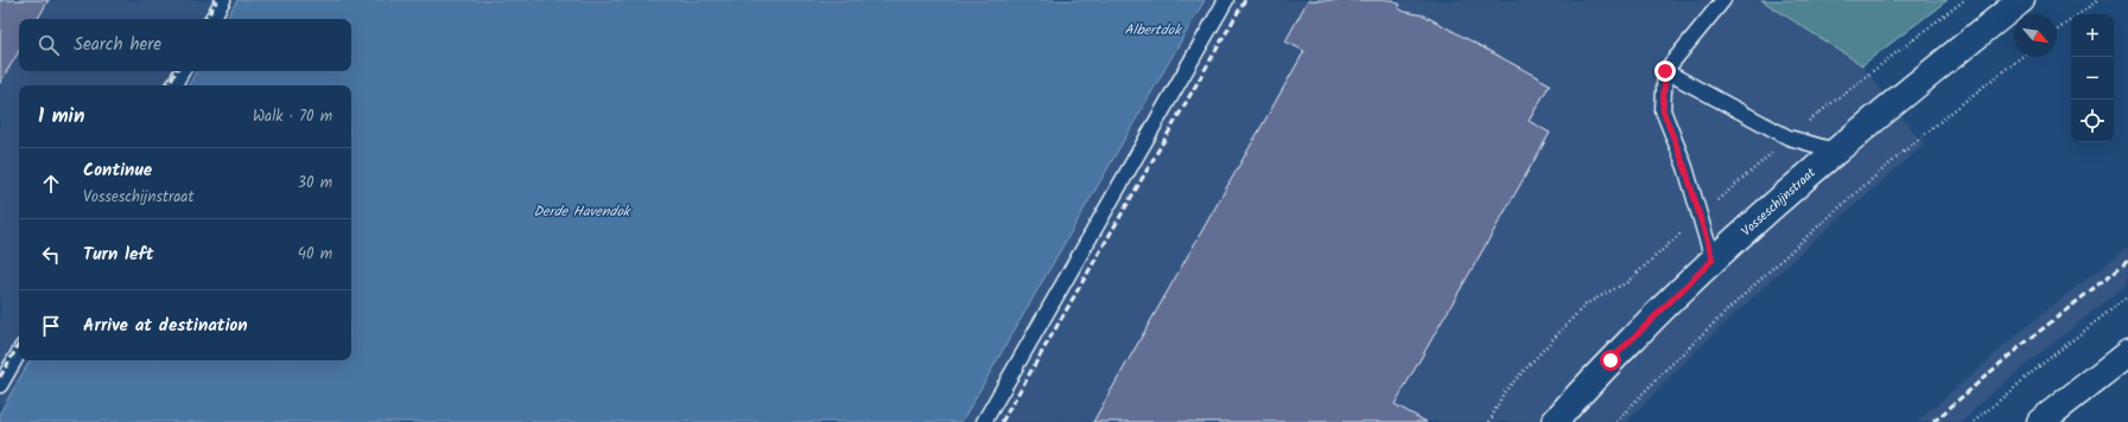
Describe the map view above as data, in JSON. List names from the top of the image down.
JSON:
{
  "streets": {
    "street": ["Vosseschijnstraat"]
  },
  "water": ["Albertdok", "Derde Havendok"],
  "north": "bottom right",
  "page": {
    "map_buttons": ["+", "−"],
    "search": "Search here",
    "heading": ["1 min", "Walk · 70 m"],
    "list": [
      ["Continue", "Vosseschijnstraat", "30 m"],
      ["Turn left", "40 m"],
      "Arrive at destination"
    ]
  }
}
